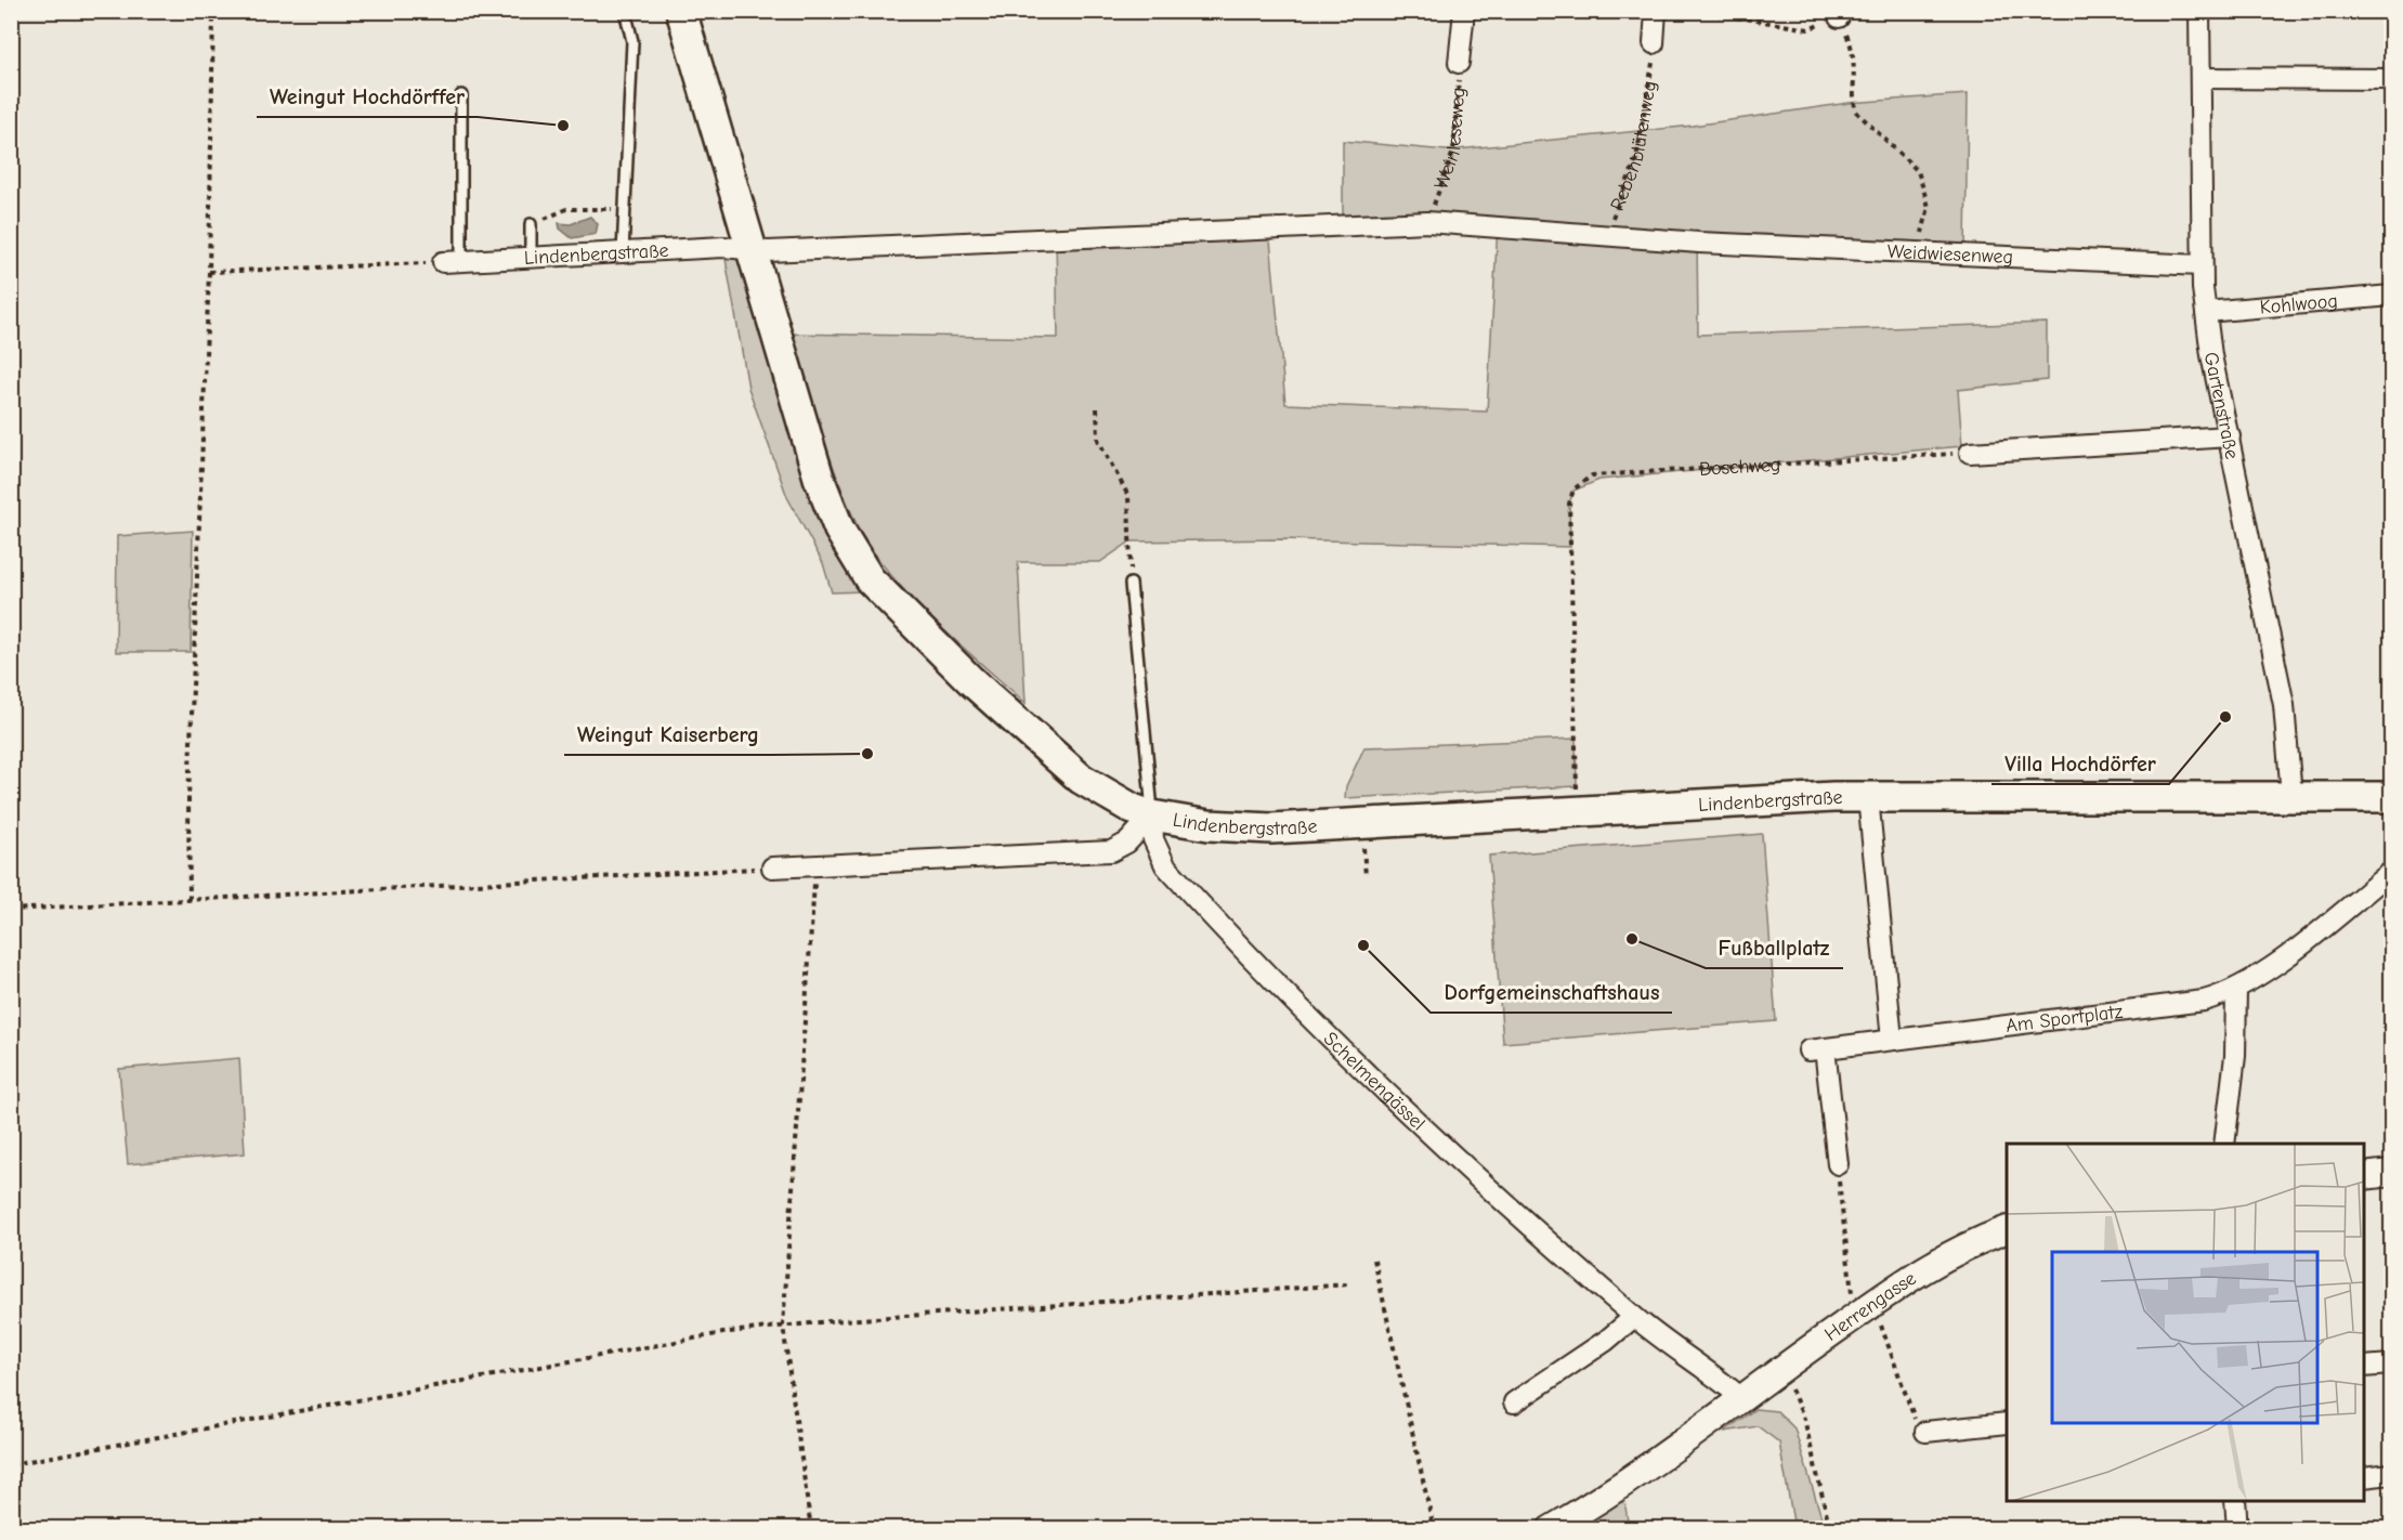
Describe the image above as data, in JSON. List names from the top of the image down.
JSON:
{
  "streets": {
    "main road": ["Lindenbergstraße"],
    "street": [
      "Weinleseweg",
      "Weidwiesenweg",
      "Kohlwoog",
      "Gartenstraße",
      "Am Sportplatz",
      "Schelmengässel",
      "Herrengasse"
    ],
    "path": ["Rebenblütenweg", "Boschweg"]
  },
  "crossings": [
    ["Weinleseweg", "Weidwiesenweg"],
    ["Weinleseweg", "Lindenbergstraße"],
    ["Rebenblütenweg", "Weidwiesenweg"],
    ["Weidwiesenweg", "Lindenbergstraße"],
    ["Weidwiesenweg", "Gartenstraße"],
    ["Lindenbergstraße", "Gartenstraße"],
    ["Lindenbergstraße", "Boschweg"],
    ["Lindenbergstraße", "Schelmengässel"],
    ["Kohlwoog", "Gartenstraße"],
    ["Schelmengässel", "Herrengasse"]
  ],
  "places": [
    "Weingut Hochdörffer",
    "Villa Hochdörfer",
    "Weingut Kaiserberg",
    "Fußballplatz",
    "Dorfgemeinschaftshaus"
  ]
}
